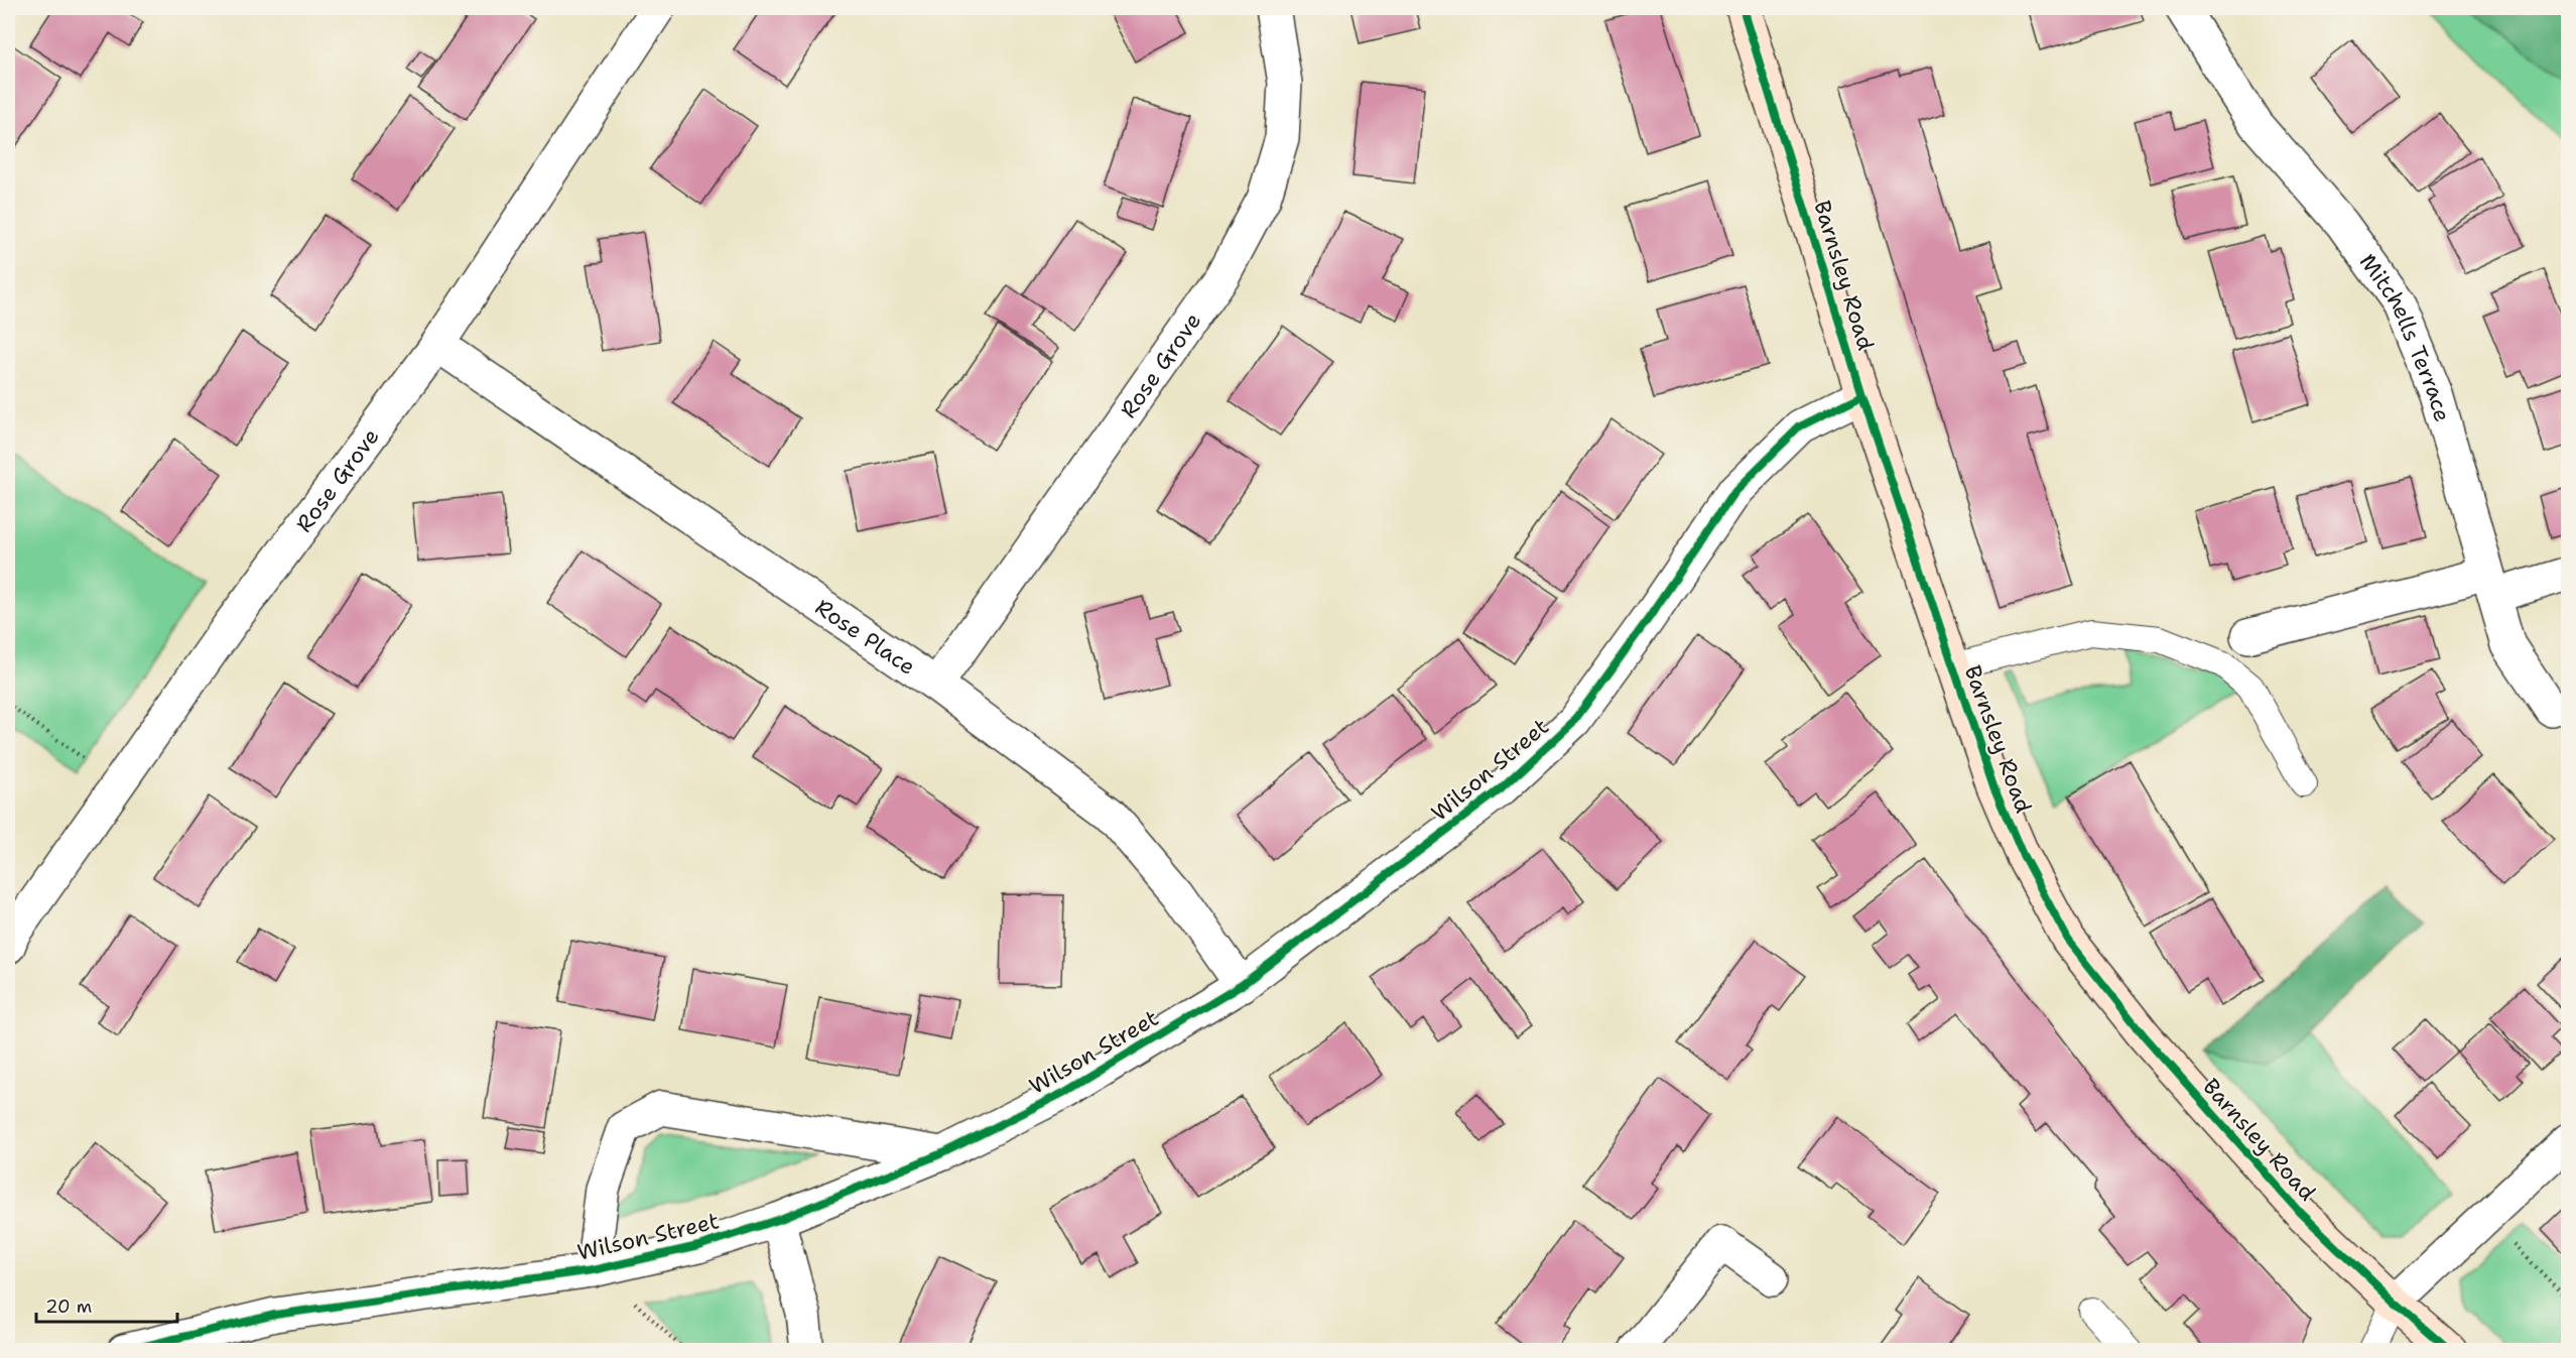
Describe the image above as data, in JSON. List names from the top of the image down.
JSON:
{
  "streets": {
    "street": [
      "Barnsley Road",
      "Mitchells Terrace",
      "Rose Grove",
      "Rose Place",
      "Wilson Street"
    ]
  },
  "crossings": [
    ["Barnsley Road", "Wilson Street"],
    ["Rose Grove", "Rose Place"],
    ["Rose Place", "Wilson Street"]
  ],
  "scale_bar": "20 m"
}
